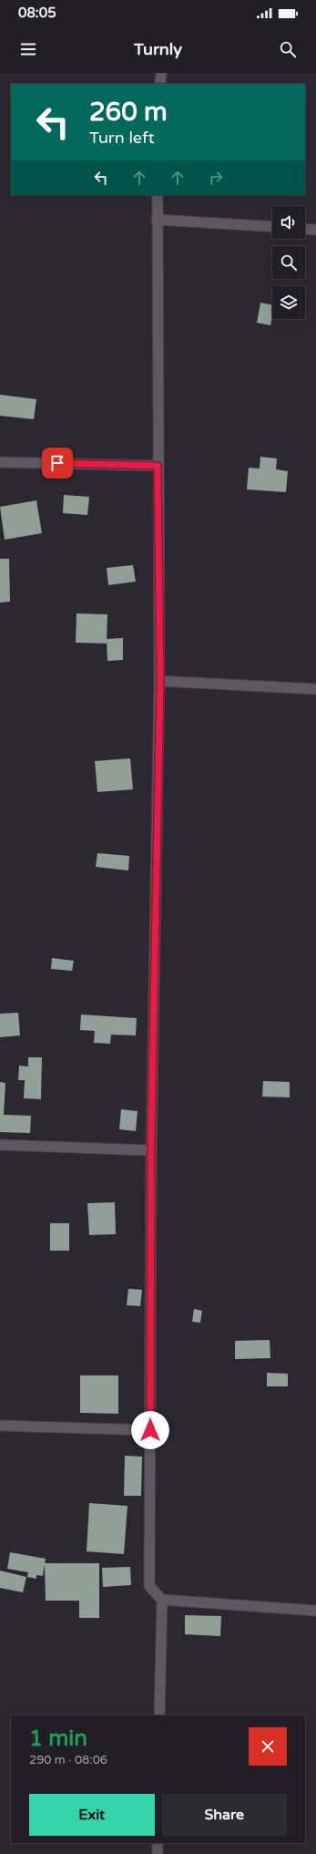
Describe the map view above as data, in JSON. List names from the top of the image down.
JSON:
{
  "page": {
    "status": "08:05",
    "header": "Turnly",
    "turn": ["260 m", "Turn left"],
    "heading": ["1 min", "290 m · 08:06"],
    "buttons": ["Exit", "Share"]
  }
}
